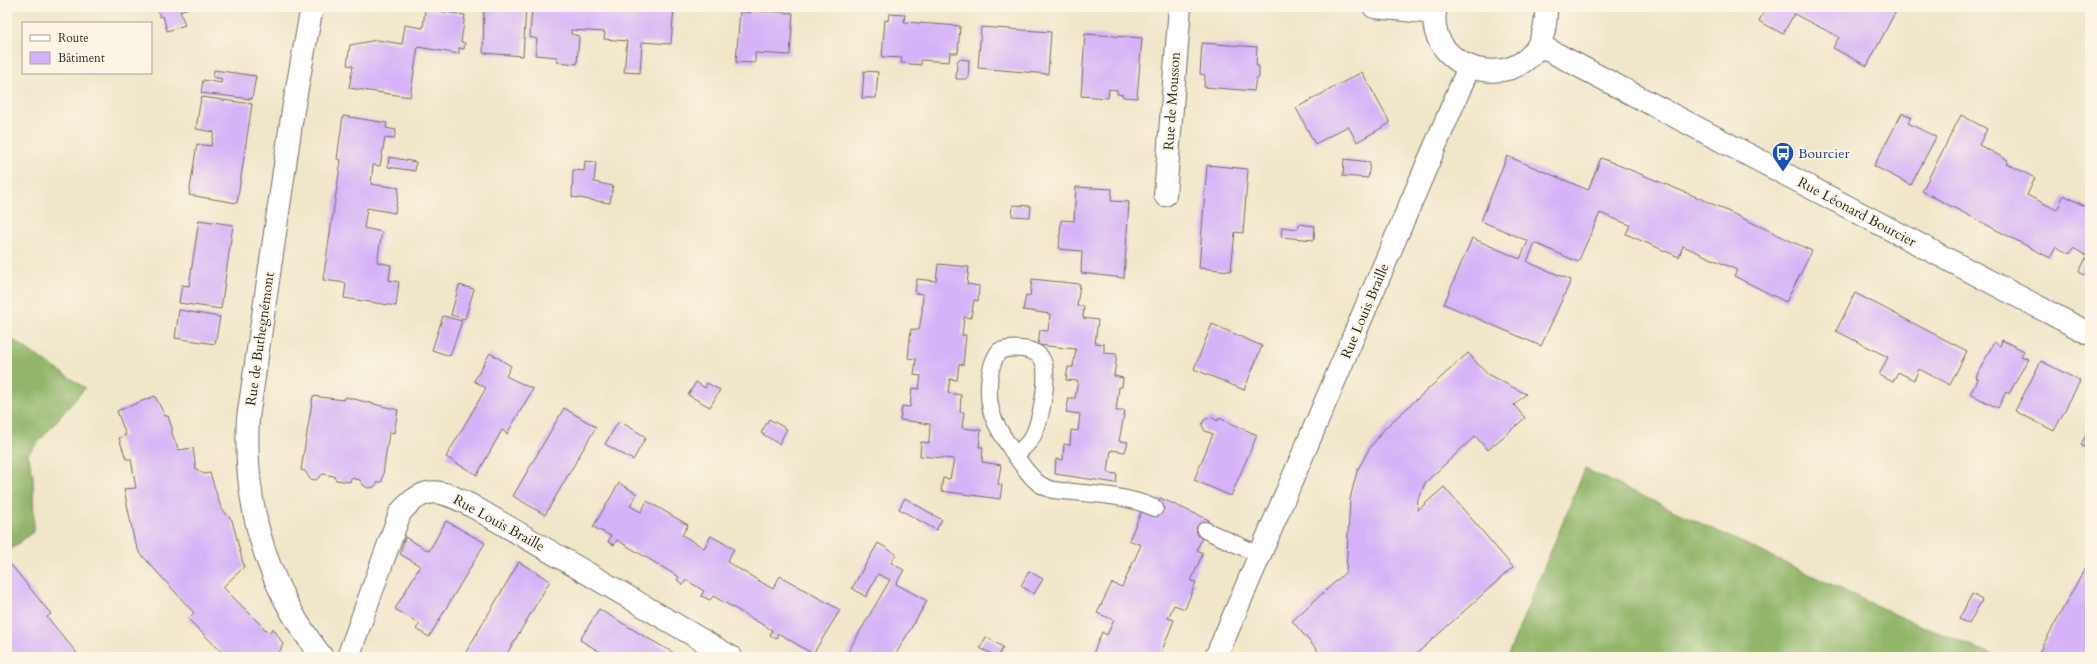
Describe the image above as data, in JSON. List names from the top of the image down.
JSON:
{
  "streets": {
    "street": [
      "Rue de Mousson",
      "Rue Léonard Bourcier",
      "Rue Louis Braille",
      "Rue de Buthegnémont"
    ]
  },
  "places": {
    "bus stop": ["Bourcier"]
  },
  "legend": ["Route", "Bâtiment"]
}
